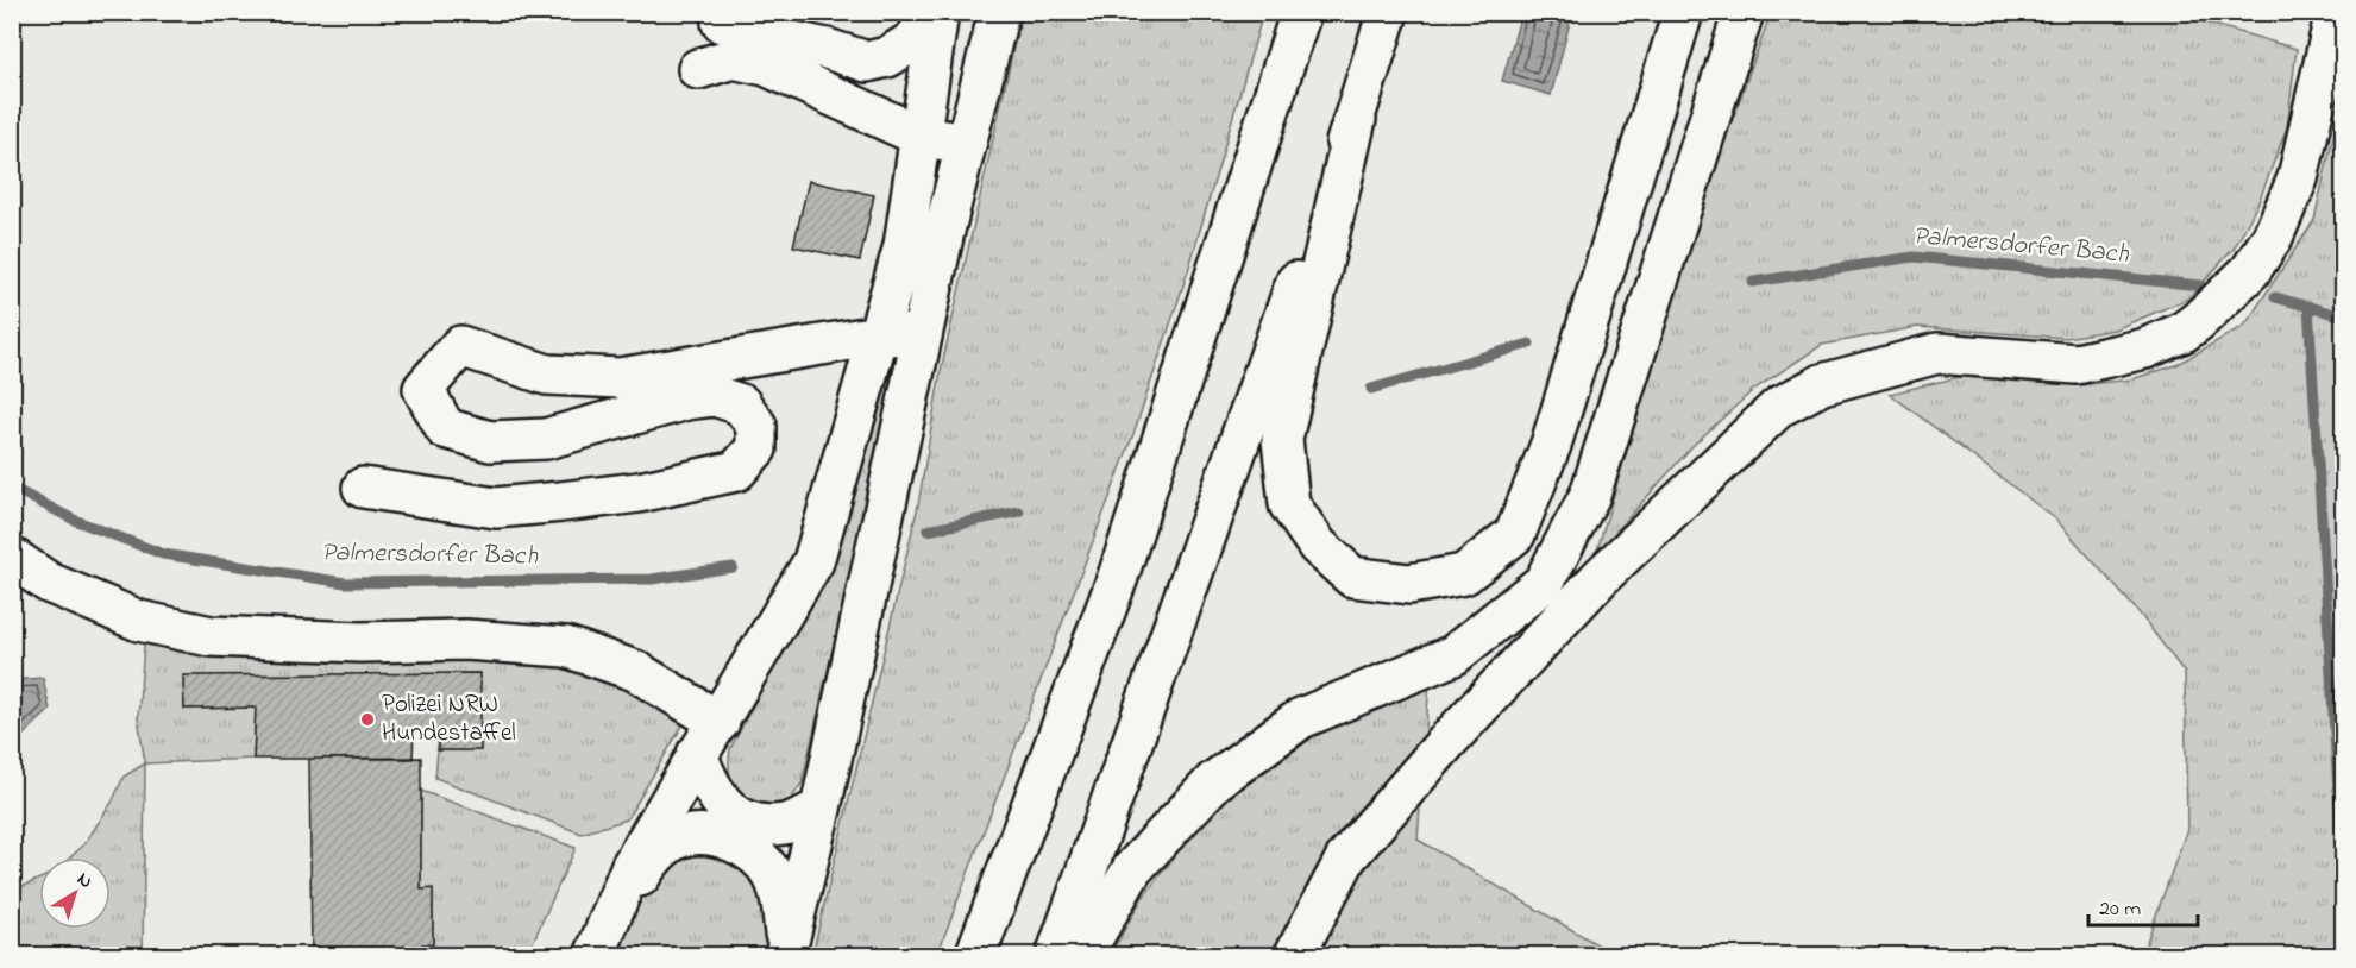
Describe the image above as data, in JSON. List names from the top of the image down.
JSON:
{
  "water": ["Palmersdorfer Bach"],
  "places": ["Polizei NRW Hundestaffel"],
  "scale_bar": "20 m",
  "north": "top right"
}
